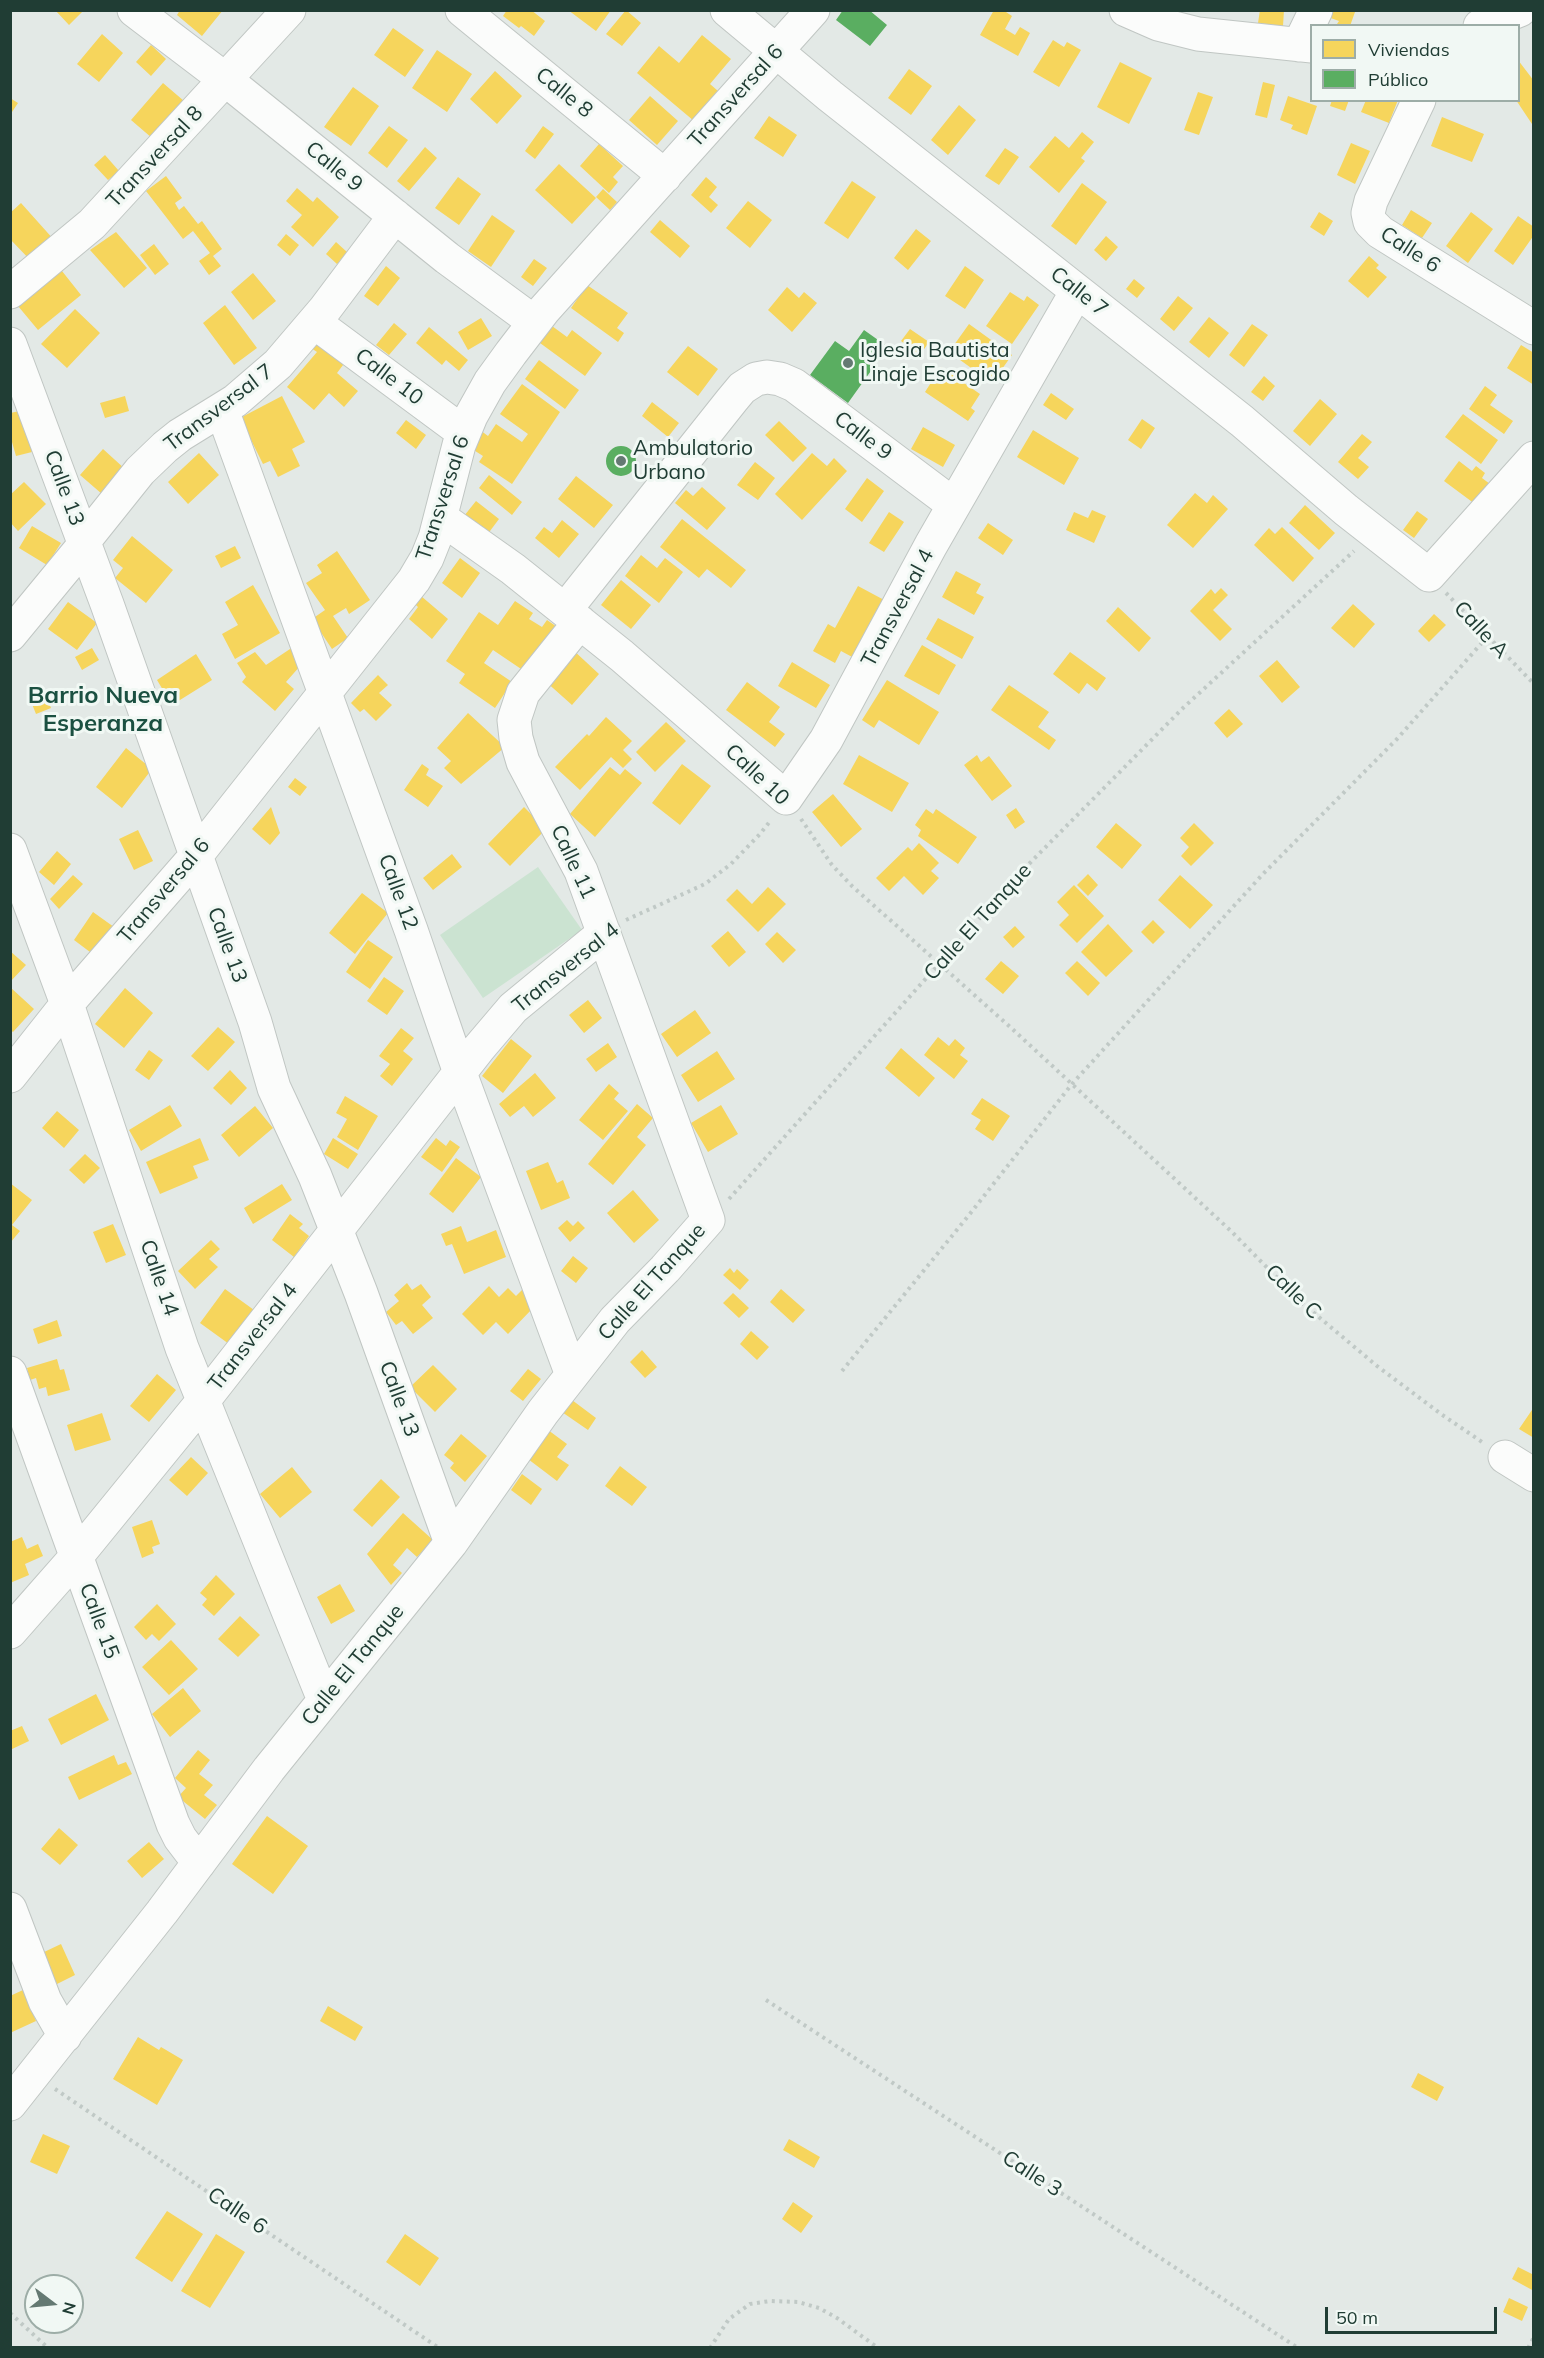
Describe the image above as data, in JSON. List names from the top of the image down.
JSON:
{
  "streets": {
    "street": [
      "Calle 8",
      "Transversal 6",
      "Transversal 8",
      "Calle 9",
      "Calle 6",
      "Calle 7",
      "Calle 10",
      "Transversal 7",
      "Calle 13",
      "Transversal 4",
      "Calle 11",
      "Calle 12",
      "Calle El Tanque",
      "Calle 14",
      "Calle 15"
    ],
    "path": ["Calle A", "Calle C", "Calle 3"]
  },
  "crossings": [
    ["Calle 8", "Transversal 6"],
    ["Transversal 6", "Calle 9"],
    ["Transversal 6", "Calle 7"],
    ["Transversal 6", "Calle 10"],
    ["Transversal 6", "Calle 13"],
    ["Transversal 6", "Calle 12"],
    ["Transversal 6", "Calle 14"],
    ["Transversal 8", "Calle 9"],
    ["Calle 9", "Transversal 7"],
    ["Calle 9", "Transversal 4"],
    ["Calle 9", "Calle 11"],
    ["Calle 6", "Calle El Tanque"],
    ["Calle 7", "Transversal 4"],
    ["Calle 7", "Calle A"],
    ["Calle 7", "Calle El Tanque"],
    ["Calle 10", "Transversal 7"],
    ["Calle 10", "Transversal 4"],
    ["Calle 10", "Calle 11"],
    ["Calle 10", "Calle El Tanque"],
    ["Calle 10", "Calle C"],
    ["Transversal 7", "Calle 13"],
    ["Transversal 7", "Calle 12"],
    ["Calle 13", "Transversal 4"],
    ["Calle 13", "Calle El Tanque"],
    ["Transversal 4", "Calle 11"],
    ["Transversal 4", "Calle 12"],
    ["Transversal 4", "Calle 14"],
    ["Transversal 4", "Calle 15"],
    ["Calle 11", "Calle El Tanque"],
    ["Calle 12", "Calle El Tanque"],
    ["Calle El Tanque", "Calle 14"],
    ["Calle El Tanque", "Calle 15"]
  ],
  "districts": ["Barrio Nueva Esperanza"],
  "places": ["Iglesia Bautista Linaje Escogido", "Ambulatorio Urbano"],
  "legend": ["Viviendas", "Público"],
  "scale_bar": "50 m",
  "north": "right"
}
